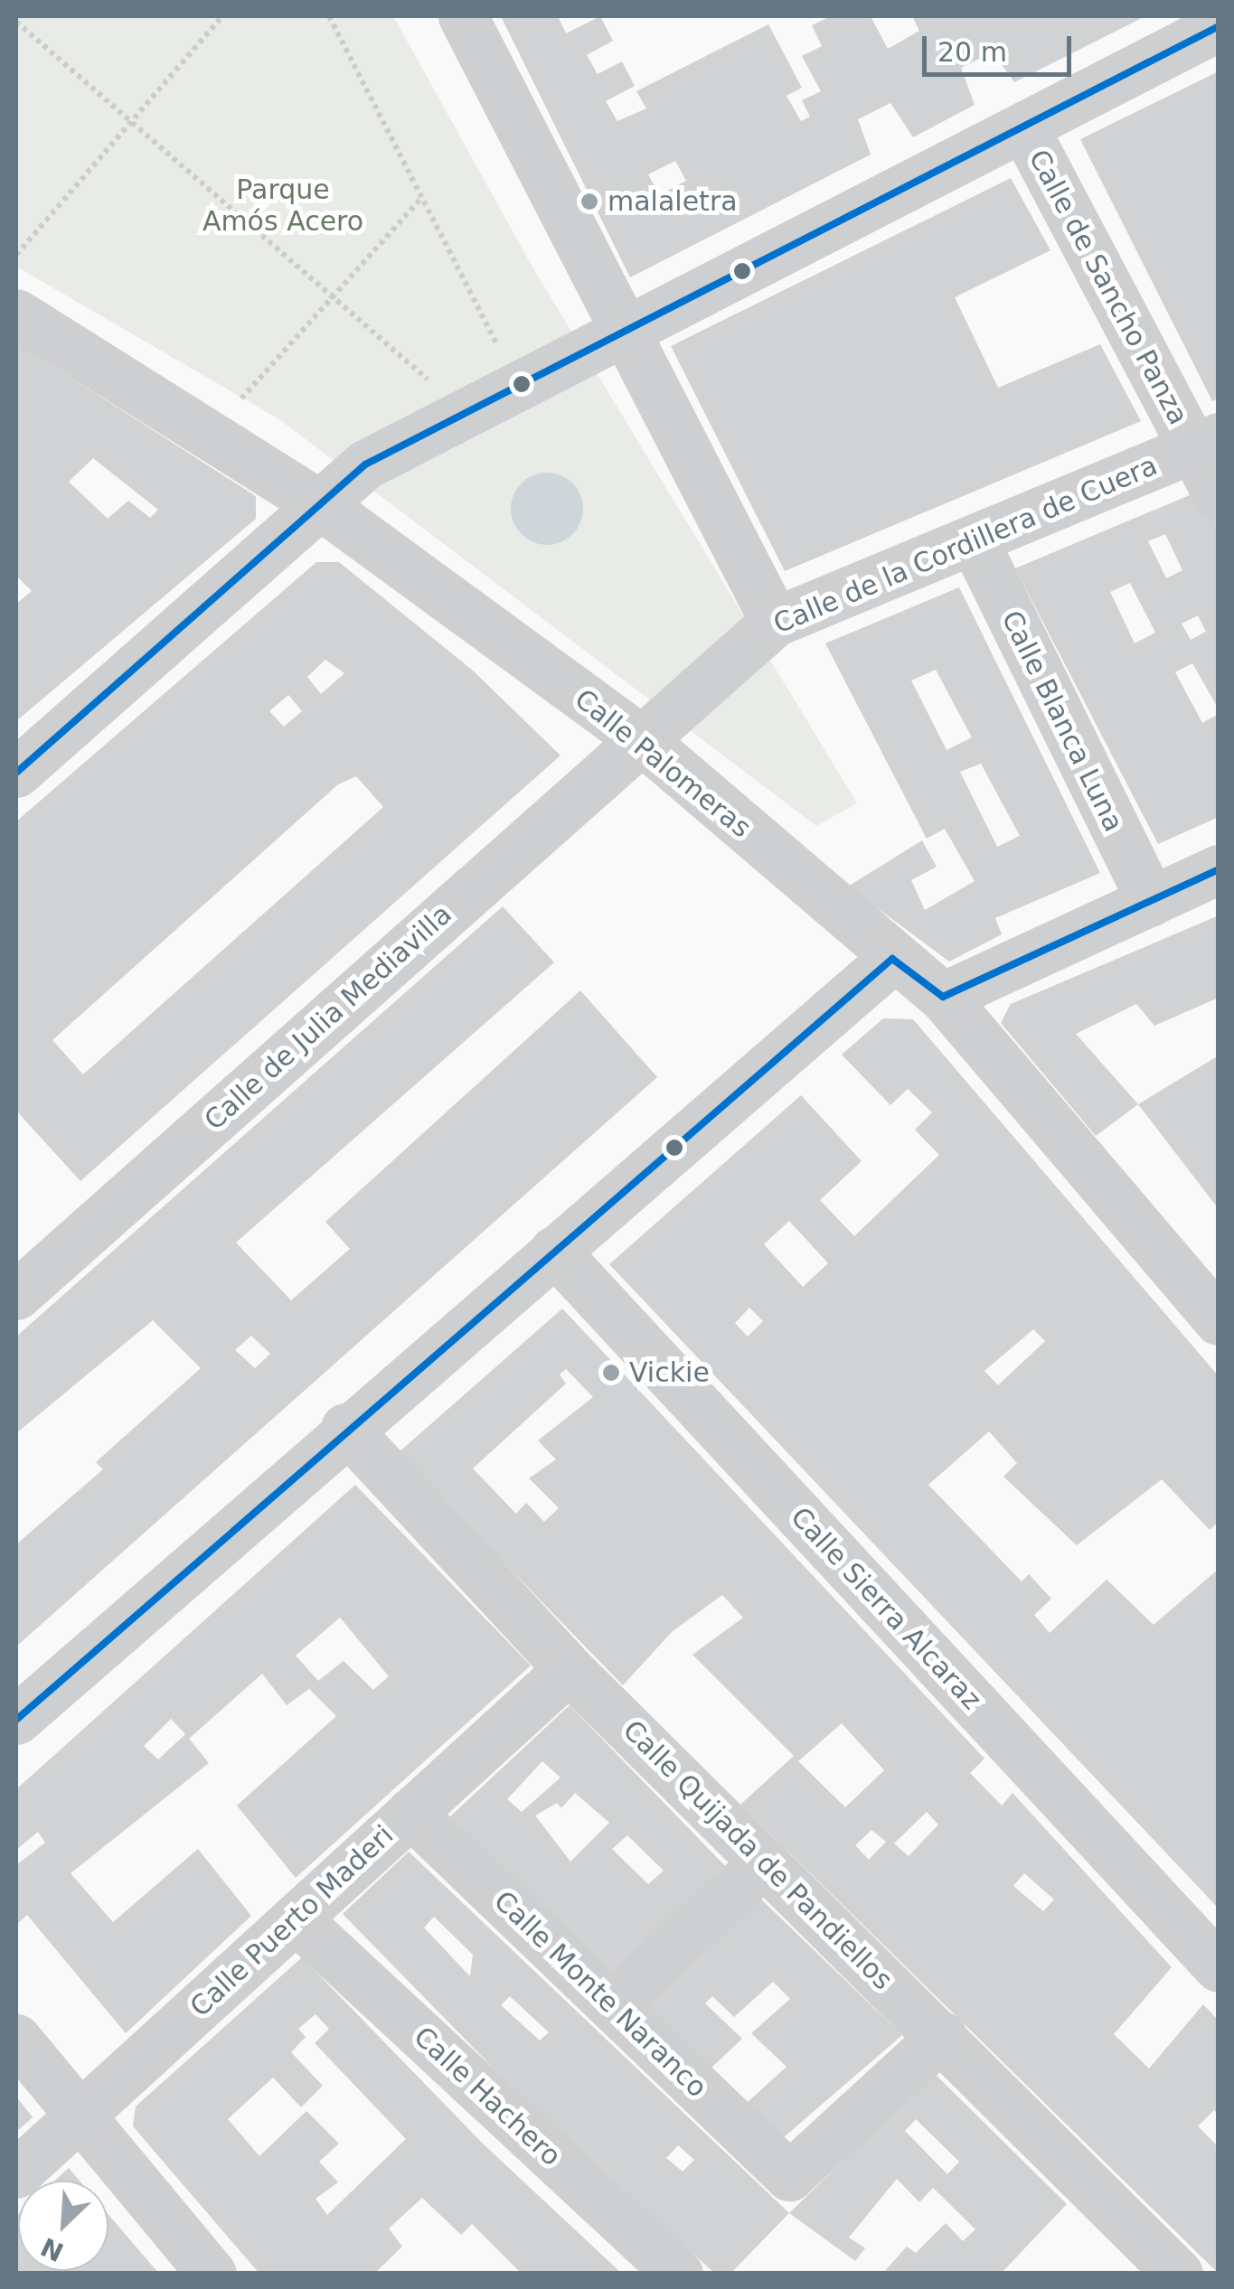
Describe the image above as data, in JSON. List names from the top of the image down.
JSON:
{
  "streets": {
    "street": [
      "Calle de Sancho Panza",
      "Calle de la Cordillera de Cuera",
      "Calle Blanca Luna",
      "Calle Palomeras",
      "Calle de Julia Mediavilla",
      "Calle Sierra Alcaraz",
      "Calle Quijada de Pandiellos",
      "Calle Puerto Maderi",
      "Calle Monte Naranco",
      "Calle Hachero"
    ]
  },
  "crossings": [
    ["Calle de Sancho Panza", "Calle de la Cordillera de Cuera"],
    ["Calle de la Cordillera de Cuera", "Calle Blanca Luna"],
    ["Calle de la Cordillera de Cuera", "Calle Palomeras"],
    ["Calle de la Cordillera de Cuera", "Calle de Julia Mediavilla"],
    ["Calle Palomeras", "Calle de Julia Mediavilla"],
    ["Calle Quijada de Pandiellos", "Calle Puerto Maderi"],
    ["Calle Quijada de Pandiellos", "Calle Monte Naranco"],
    ["Calle Puerto Maderi", "Calle Monte Naranco"],
    ["Calle Puerto Maderi", "Calle Hachero"]
  ],
  "parks": ["Parque Amós Acero"],
  "places": ["malaletra", "Vickie"],
  "scale_bar": "20 m",
  "north": "bottom left"
}
